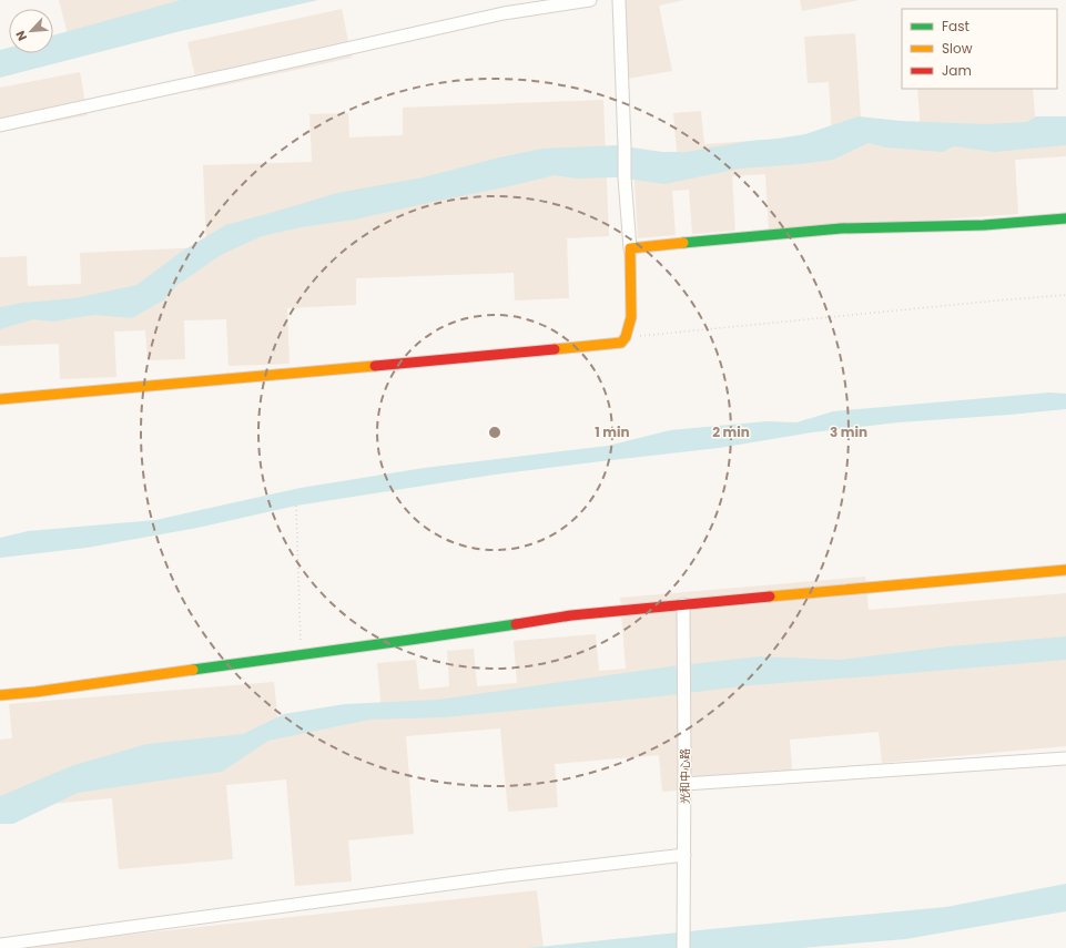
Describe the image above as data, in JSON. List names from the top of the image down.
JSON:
{
  "streets": {
    "street": ["光和中心路"]
  },
  "legend": ["Fast", "Slow", "Jam"],
  "north": "bottom left",
  "rings": ["1 min", "2 min", "3 min"]
}
